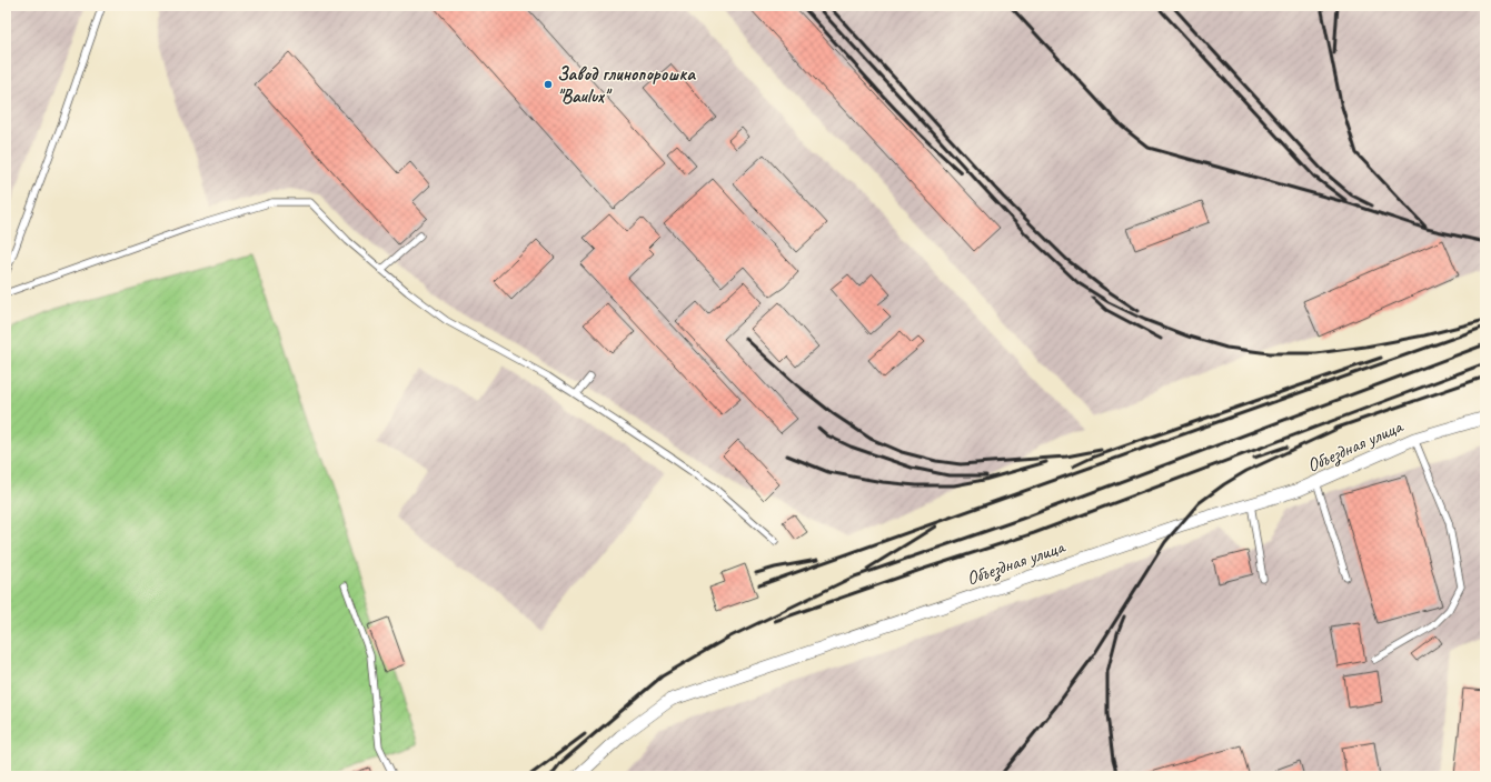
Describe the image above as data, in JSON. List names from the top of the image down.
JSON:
{
  "streets": {
    "street": ["Объездная улица"]
  },
  "places": ["Завод глинопорошка \"Baulux\""]
}
